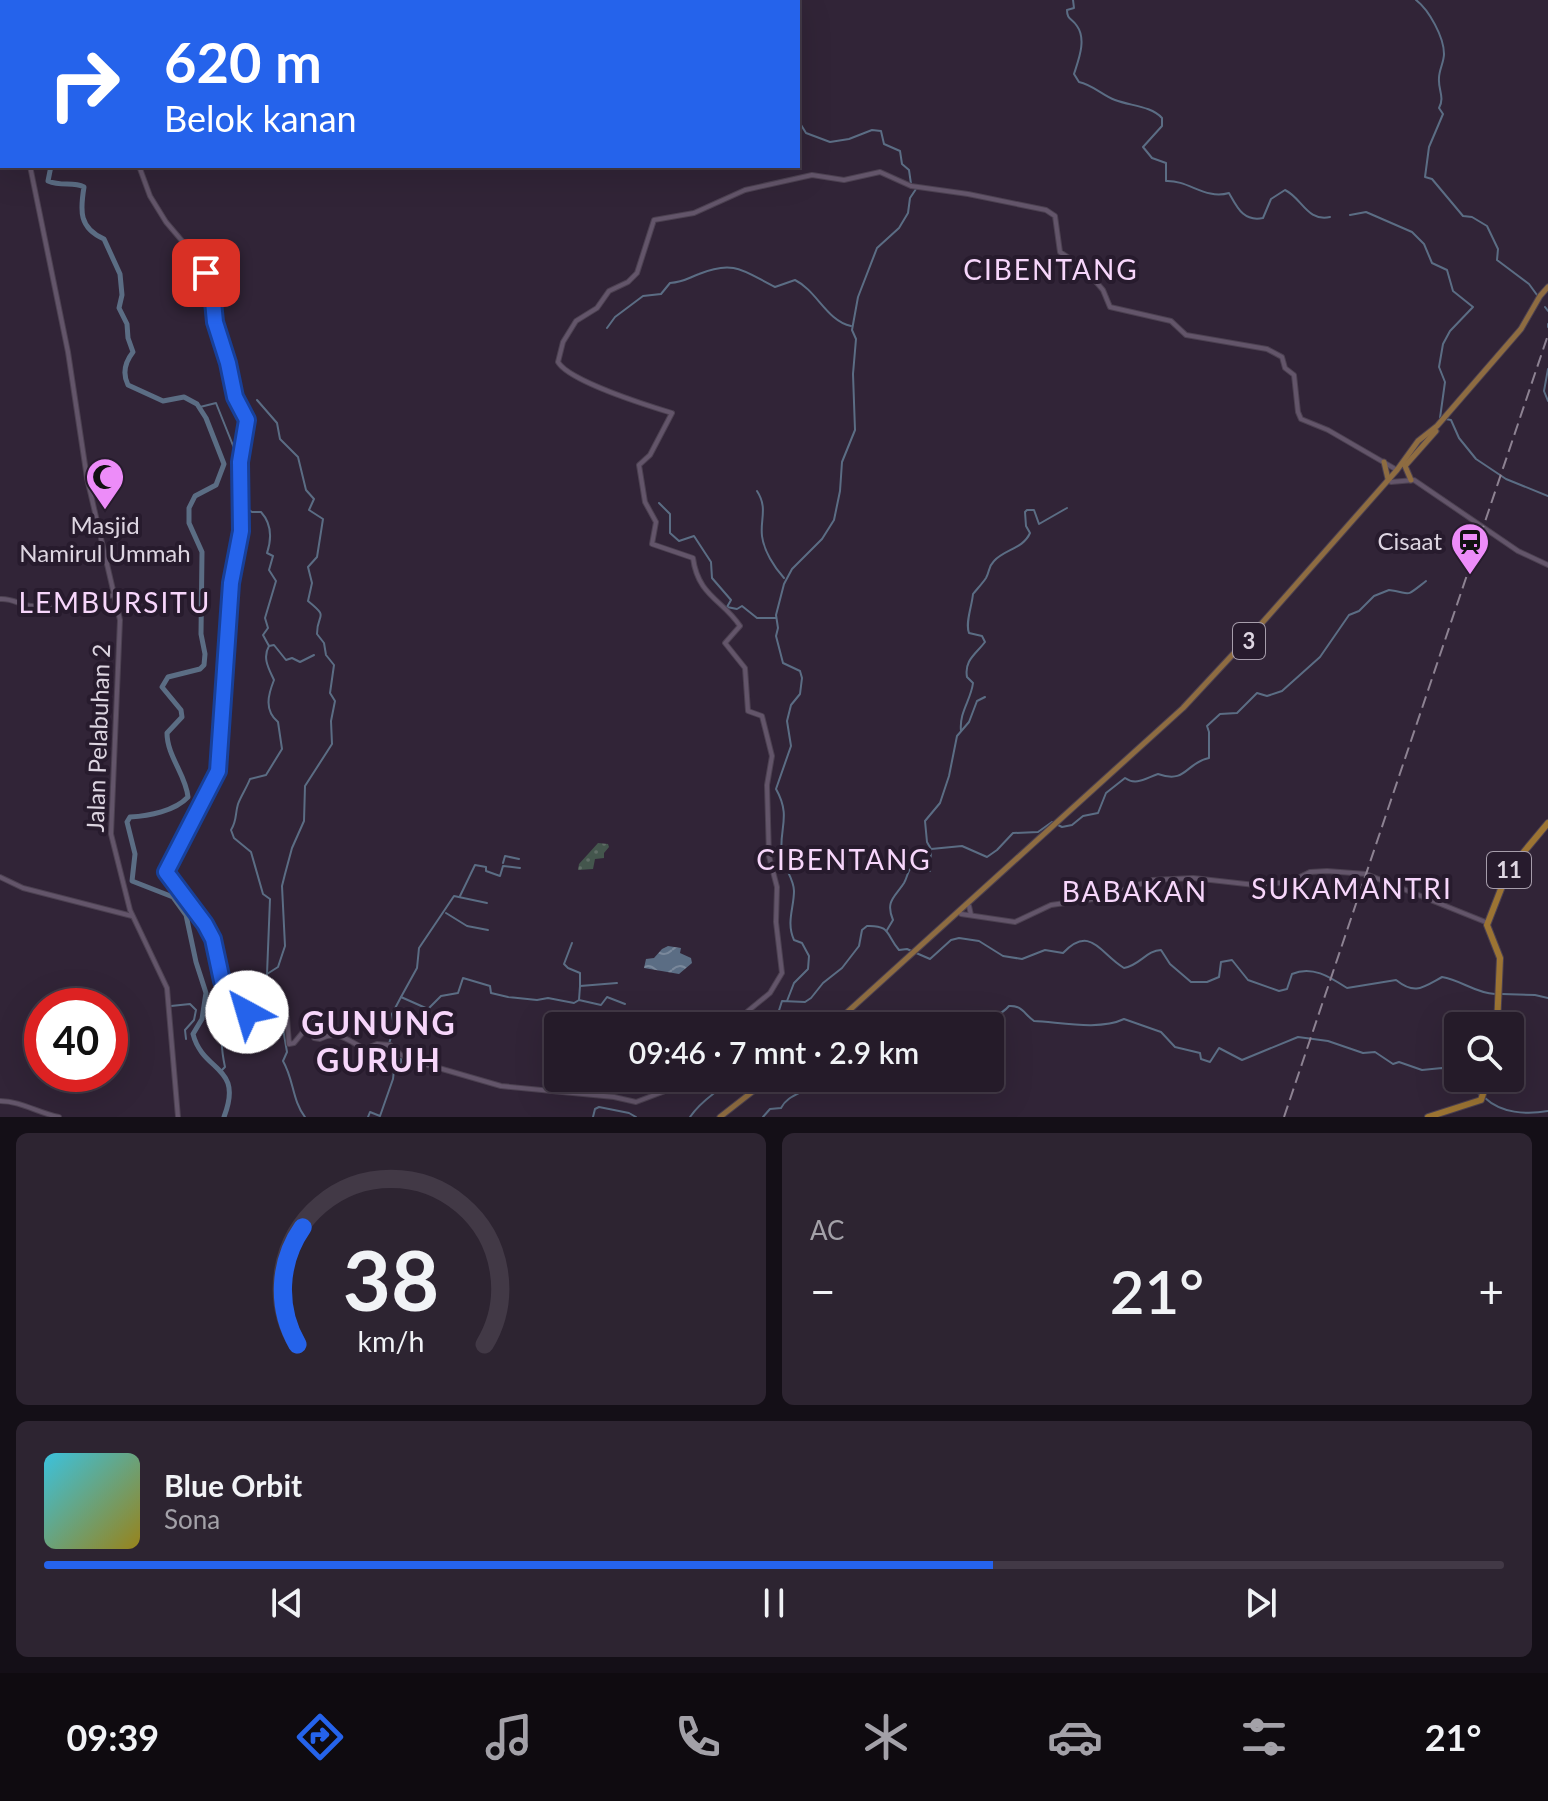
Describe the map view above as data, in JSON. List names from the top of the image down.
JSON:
{
  "streets": {
    "highway": ["11"],
    "main road": ["3"],
    "street": ["Jalan Pelabuhan 2"]
  },
  "districts": [
    "CIBENTANG",
    "LEMBURSITU",
    "CIBENTANG",
    "SUKAMANTRI",
    "BABAKAN",
    "GUNUNG GURUH"
  ],
  "places": {
    "mosque": ["Masjid Namirul Ummah"],
    "station": ["Cisaat"]
  },
  "page": {
    "turn": ["620 m", "Belok kanan"],
    "limit": "40",
    "trip": "09:46 · 7 mnt · 2.9 km",
    "tile": "AC",
    "heat": ["−", "21°", "+"],
    "song": ["Blue Orbit", "Sona"],
    "tabs": ["09:39", "21°"],
    "gauge": ["38", "km/h"]
  }
}
